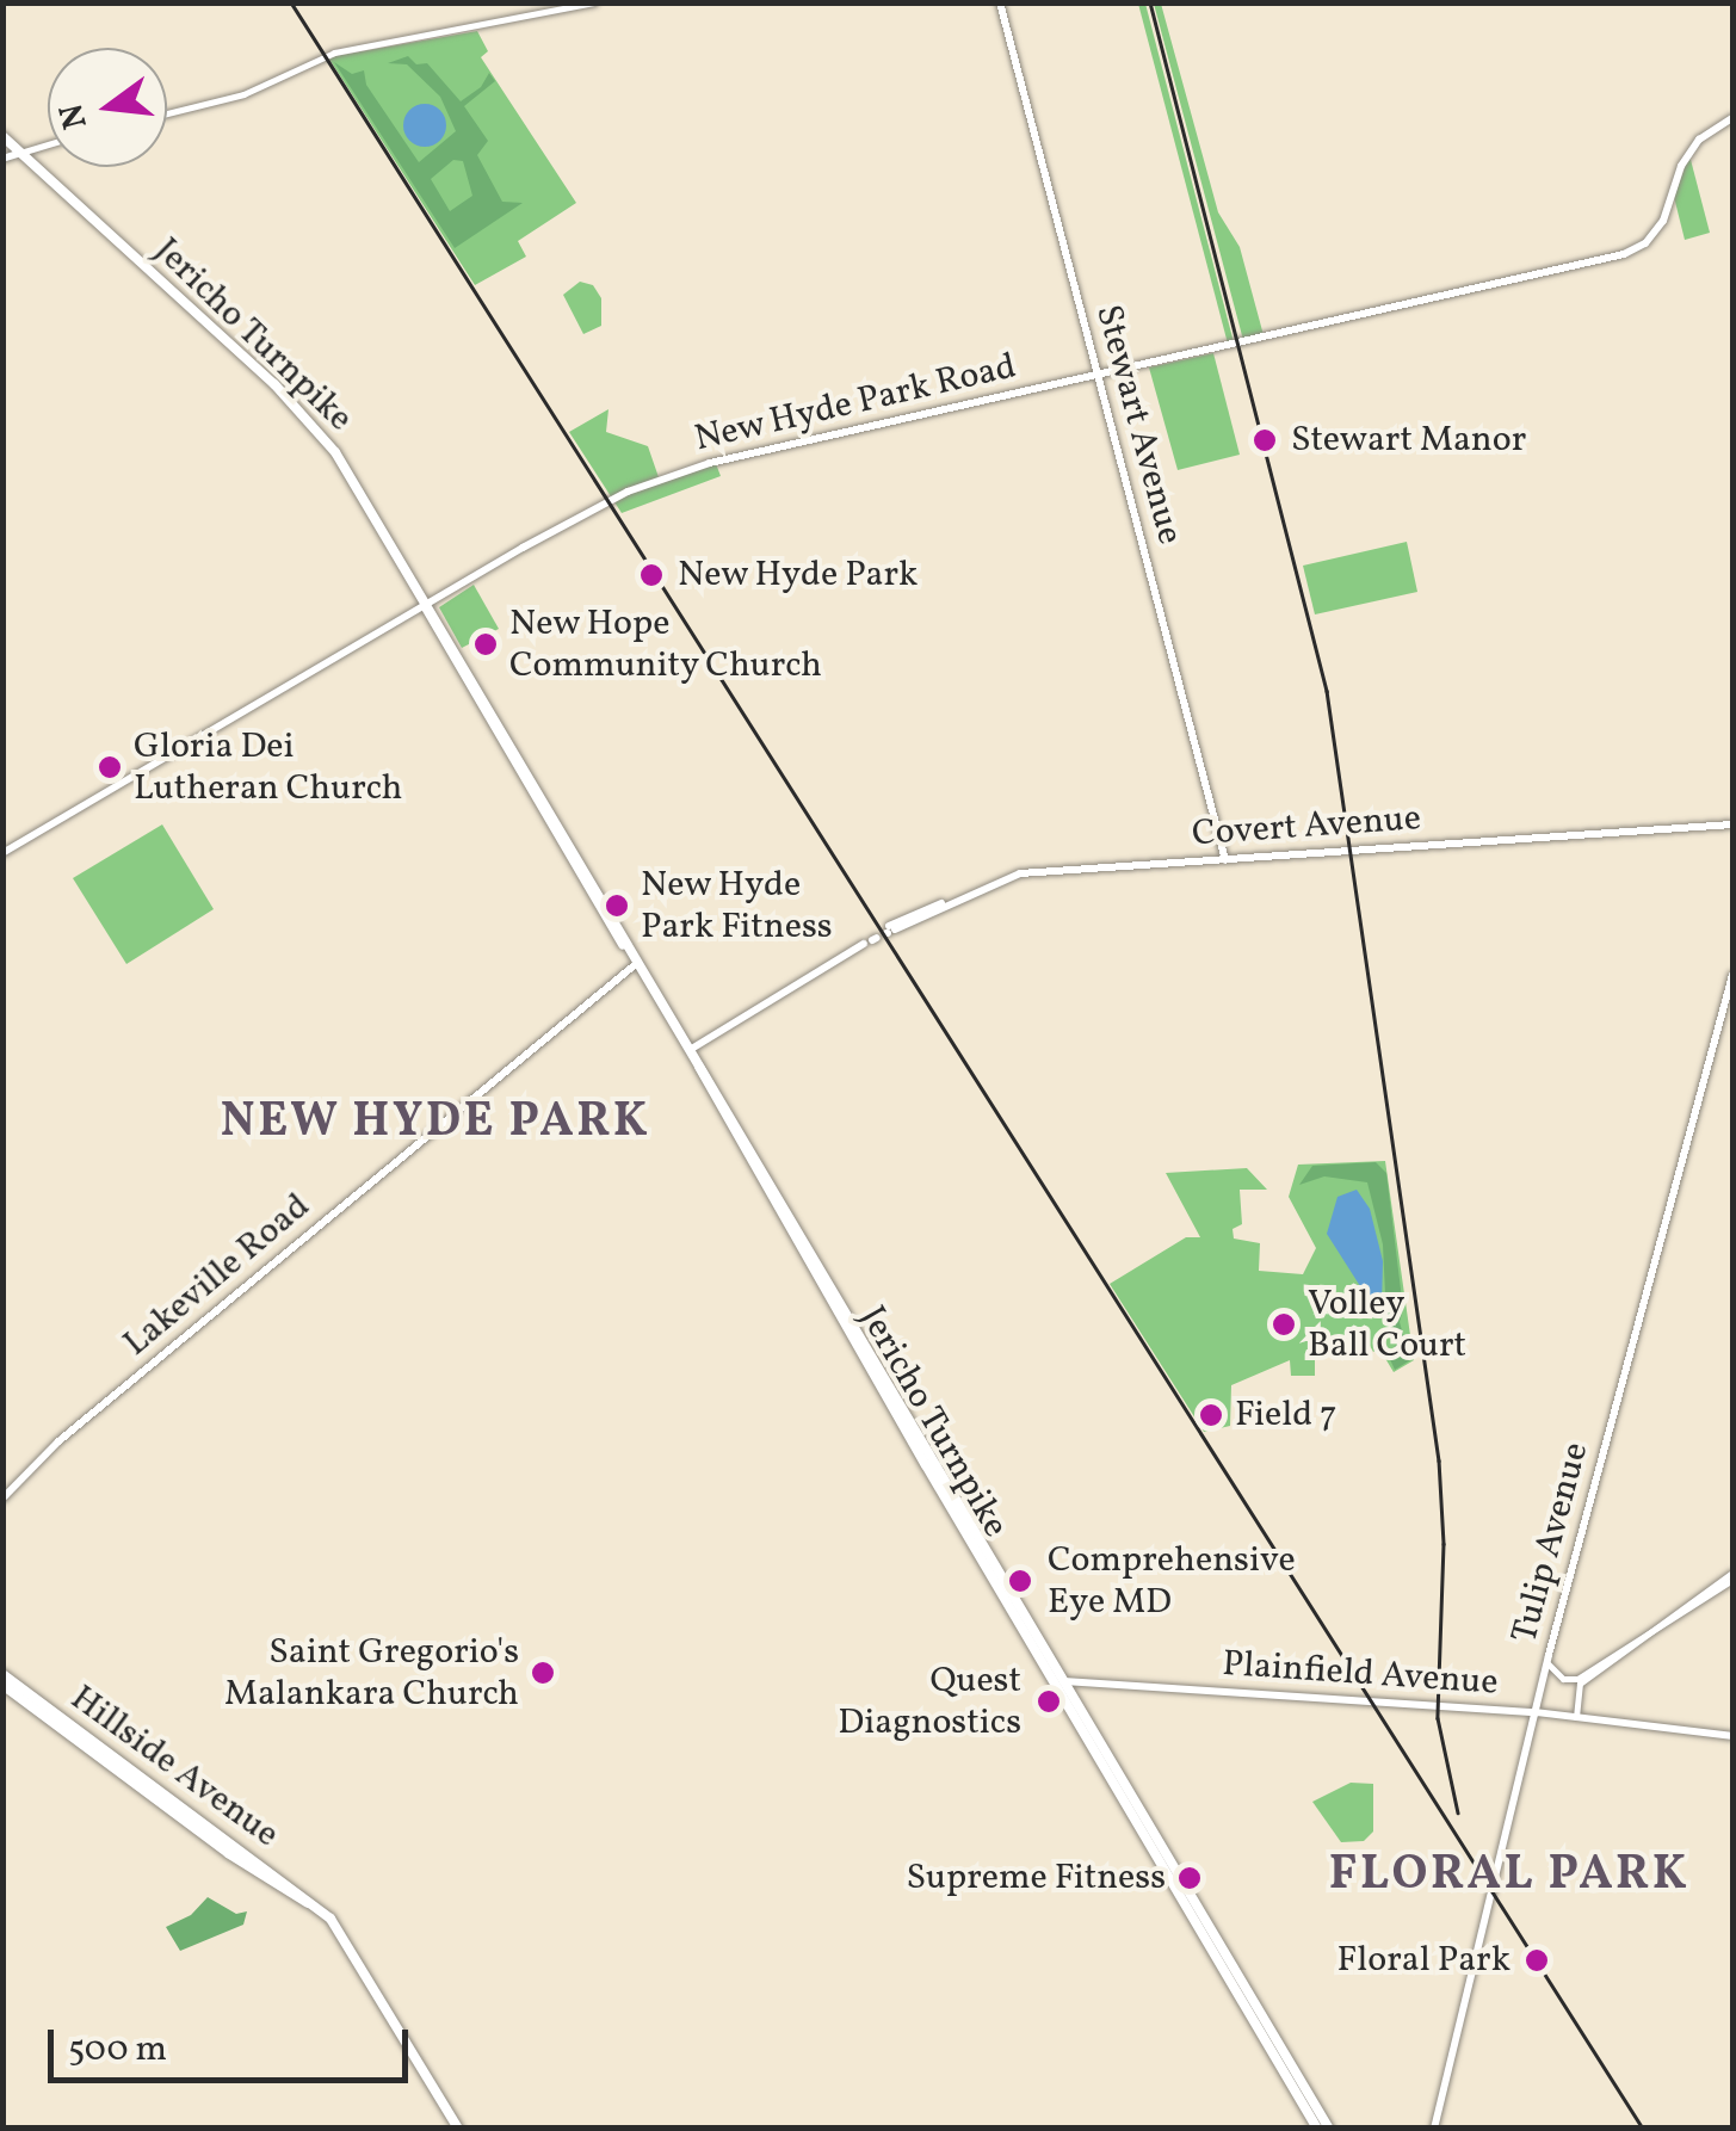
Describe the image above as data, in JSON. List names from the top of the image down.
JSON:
{
  "streets": {
    "main road": [
      "Jericho Turnpike",
      "New Hyde Park Road",
      "Stewart Avenue",
      "Covert Avenue",
      "Lakeville Road",
      "Tulip Avenue",
      "Plainfield Avenue",
      "Hillside Avenue"
    ]
  },
  "crossings": [
    ["Jericho Turnpike", "New Hyde Park Road"],
    ["Jericho Turnpike", "Covert Avenue"],
    ["Jericho Turnpike", "Lakeville Road"],
    ["Jericho Turnpike", "Plainfield Avenue"],
    ["New Hyde Park Road", "Stewart Avenue"],
    ["Stewart Avenue", "Covert Avenue"],
    ["Tulip Avenue", "Plainfield Avenue"]
  ],
  "districts": ["NEW HYDE PARK", "FLORAL PARK"],
  "places": [
    "Stewart Manor",
    "New Hyde Park",
    "New Hope Community Church",
    "Gloria Dei Lutheran Church",
    "New Hyde Park Fitness",
    "Volley Ball Court",
    "Field 7",
    "Comprehensive Eye MD",
    "Saint Gregorio's Malankara Church",
    "Quest Diagnostics",
    "Supreme Fitness",
    "Floral Park"
  ],
  "scale_bar": "500 m",
  "north": "left"
}
